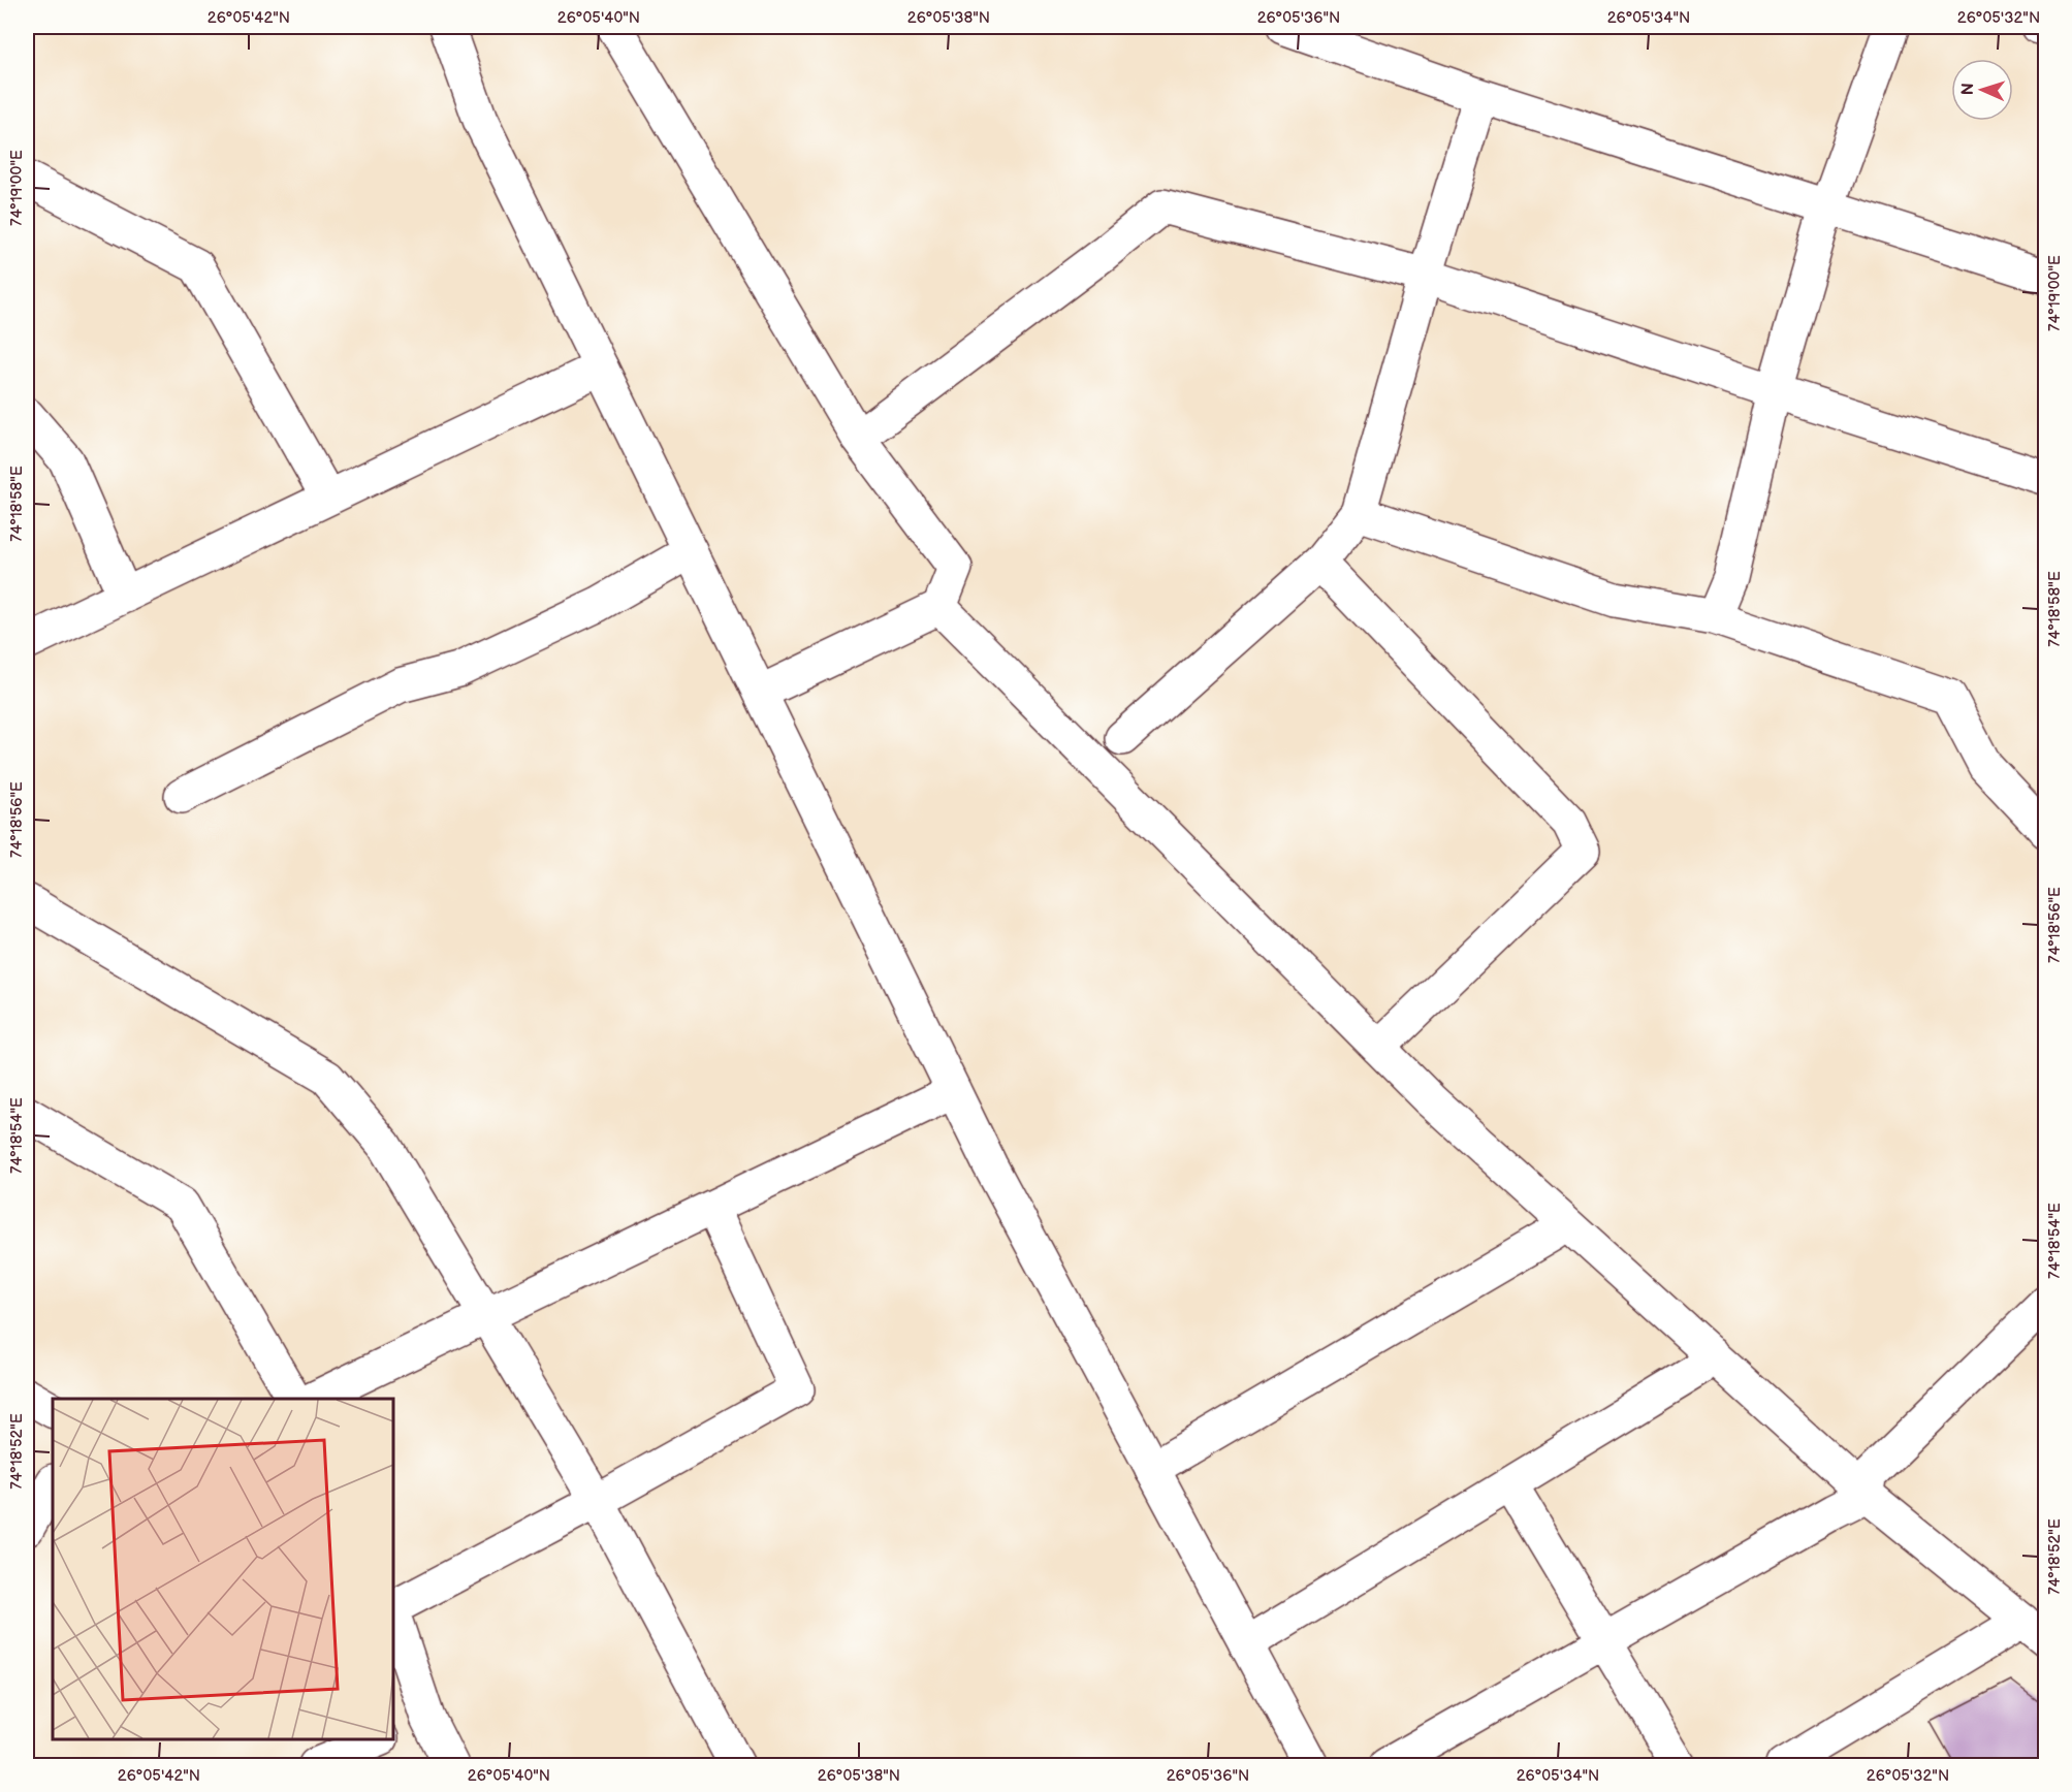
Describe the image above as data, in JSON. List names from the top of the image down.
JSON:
{
  "north": "left",
  "coordinates": [
    "26°05'42\"N",
    "26°05'40\"N",
    "26°05'38\"N",
    "26°05'36\"N",
    "26°05'34\"N",
    "26°05'32\"N",
    "74°19'00\"E",
    "74°18'58\"E",
    "74°18'56\"E",
    "74°18'54\"E",
    "74°18'52\"E"
  ]
}
